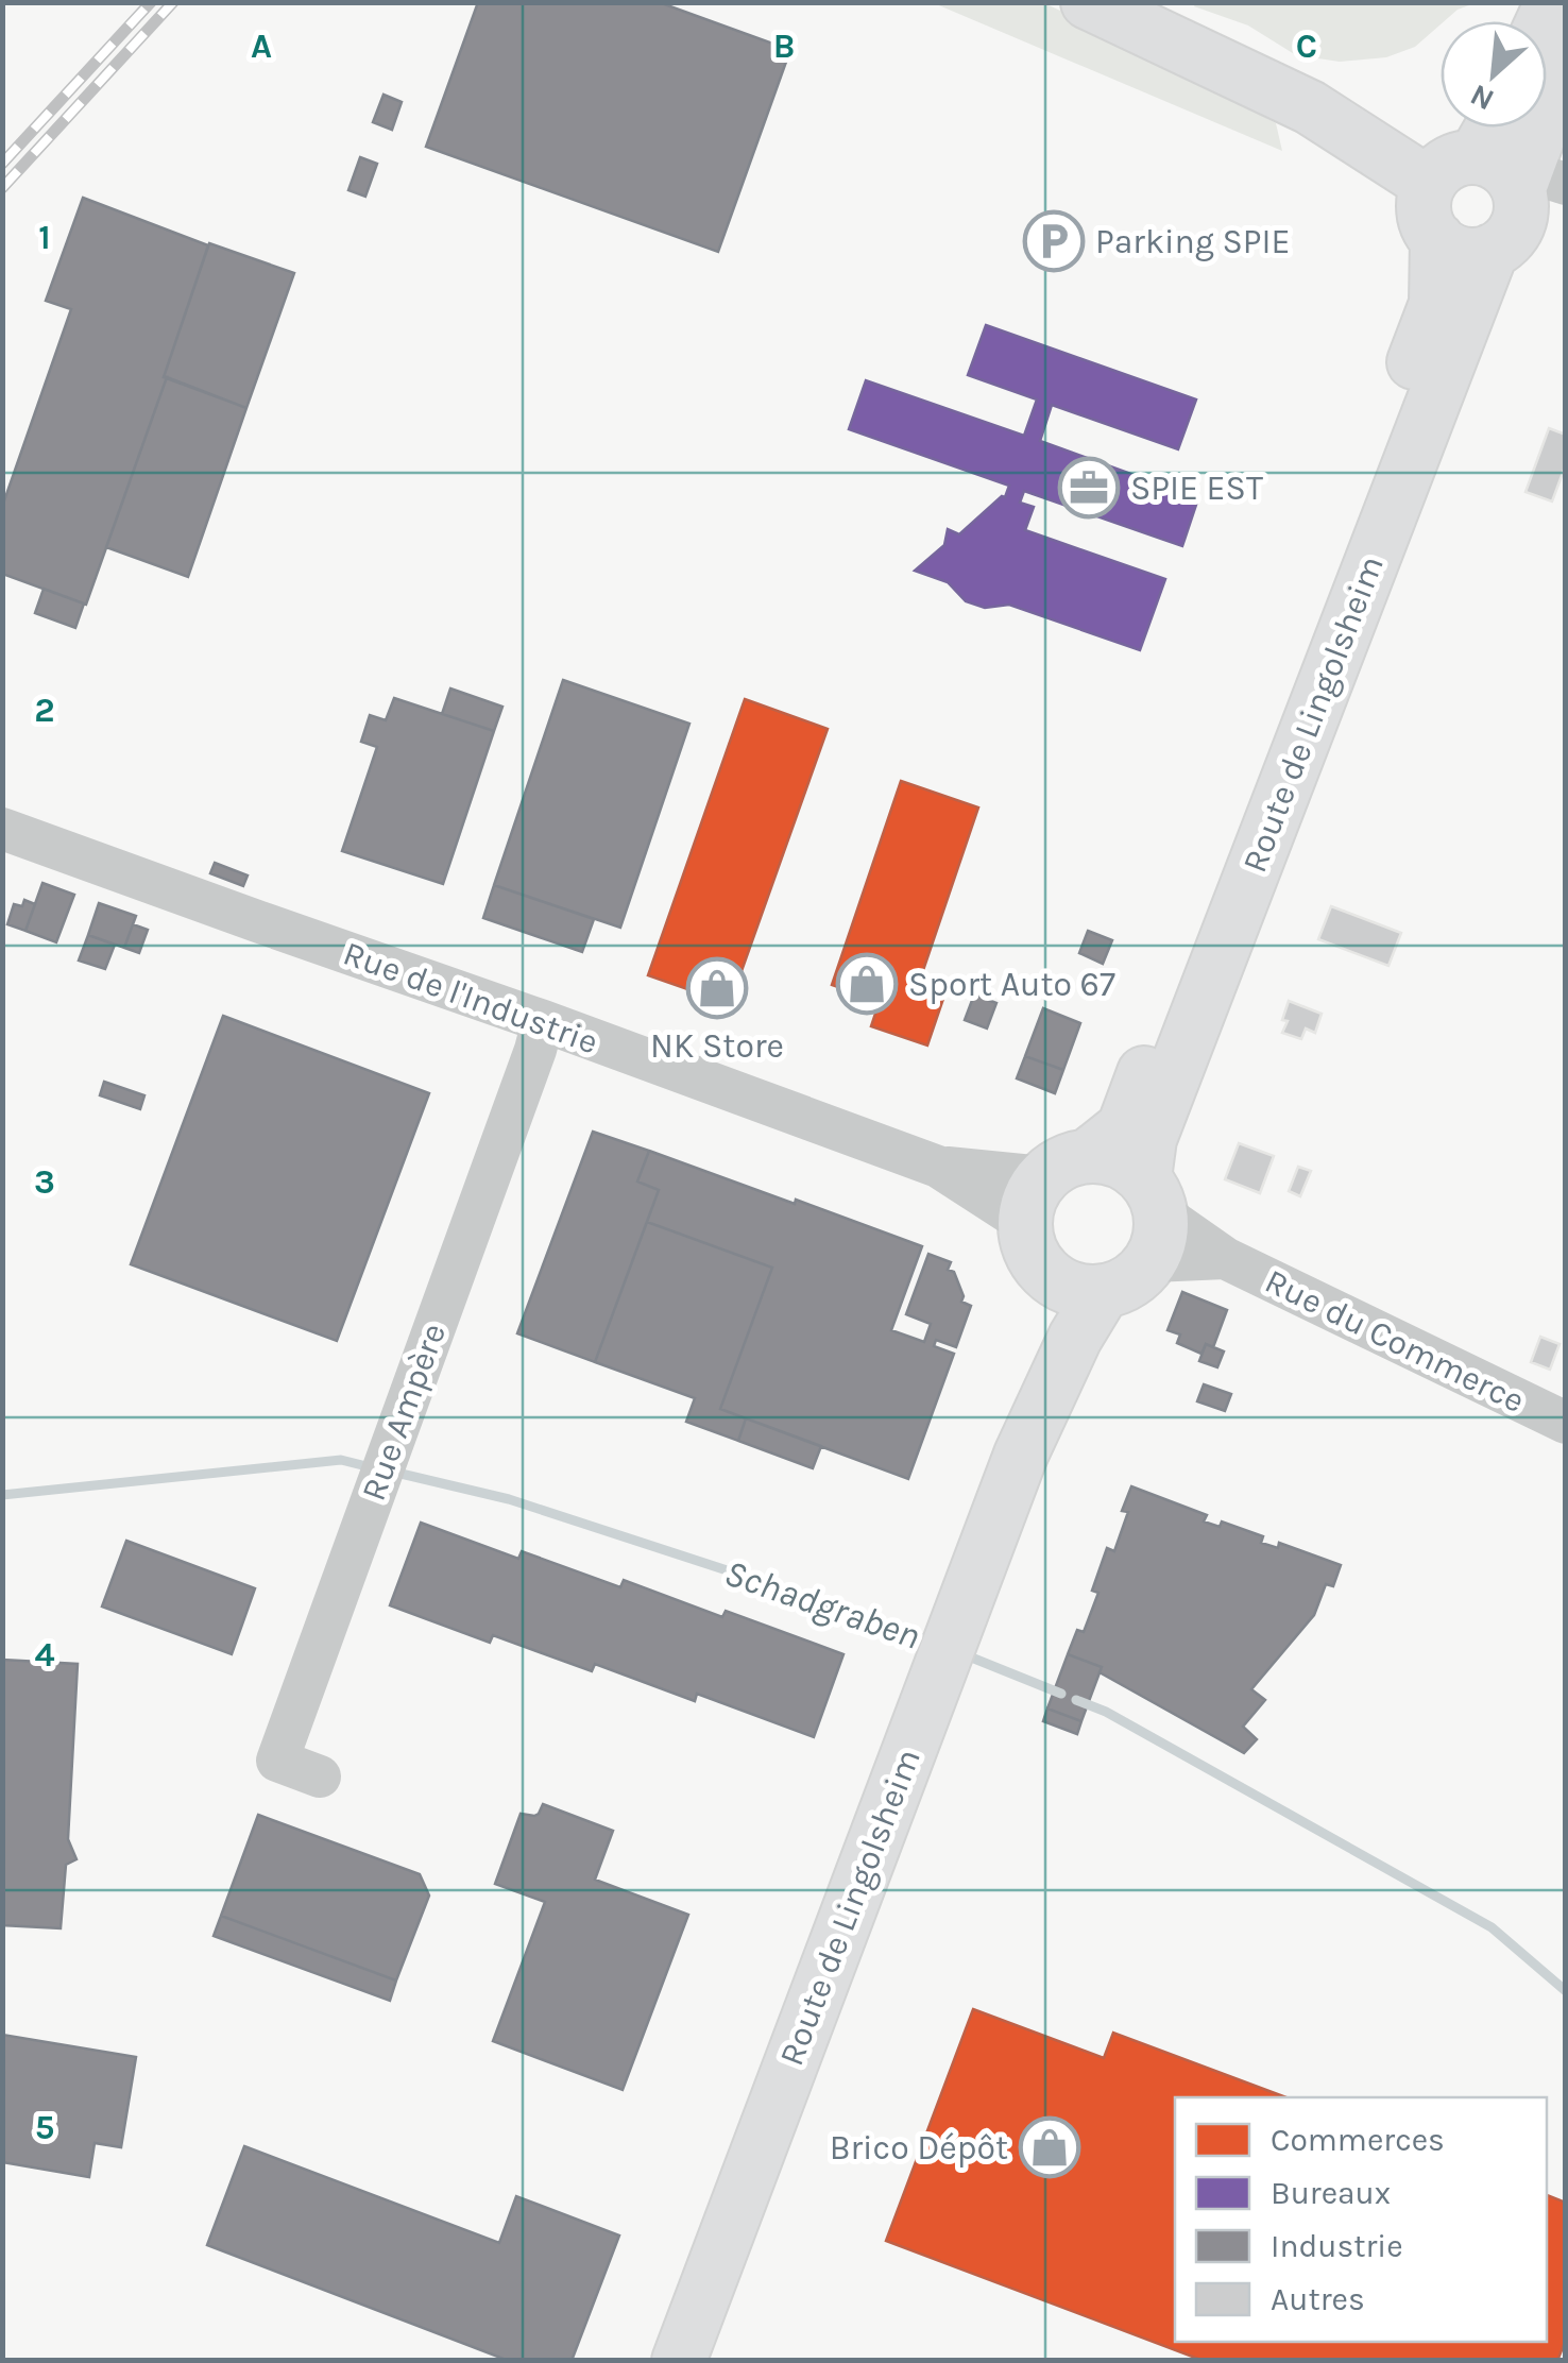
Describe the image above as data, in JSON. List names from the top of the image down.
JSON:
{
  "streets": {
    "main road": ["Route de Lingolsheim"],
    "street": ["Rue de l'Industrie", "Rue du Commerce", "Rue Ampère"]
  },
  "crossings": [
    ["Route de Lingolsheim", "Rue de l'Industrie"],
    ["Route de Lingolsheim", "Rue du Commerce"],
    ["Rue de l'Industrie", "Rue du Commerce"],
    ["Rue de l'Industrie", "Rue Ampère"]
  ],
  "water": ["Schadgraben"],
  "places": {
    "parking": ["Parking SPIE"],
    "office": ["SPIE EST"],
    "shop": ["Sport Auto 67", "NK Store", "Brico Dépôt"]
  },
  "legend": [
    "Commerces",
    "Bureaux",
    "Industrie",
    "Autres"
  ],
  "north": "bottom left",
  "grid": {
    "columns": ["A", "B", "C"],
    "rows": [
      "1",
      "2",
      "3",
      "4",
      "5"
    ]
  }
}
